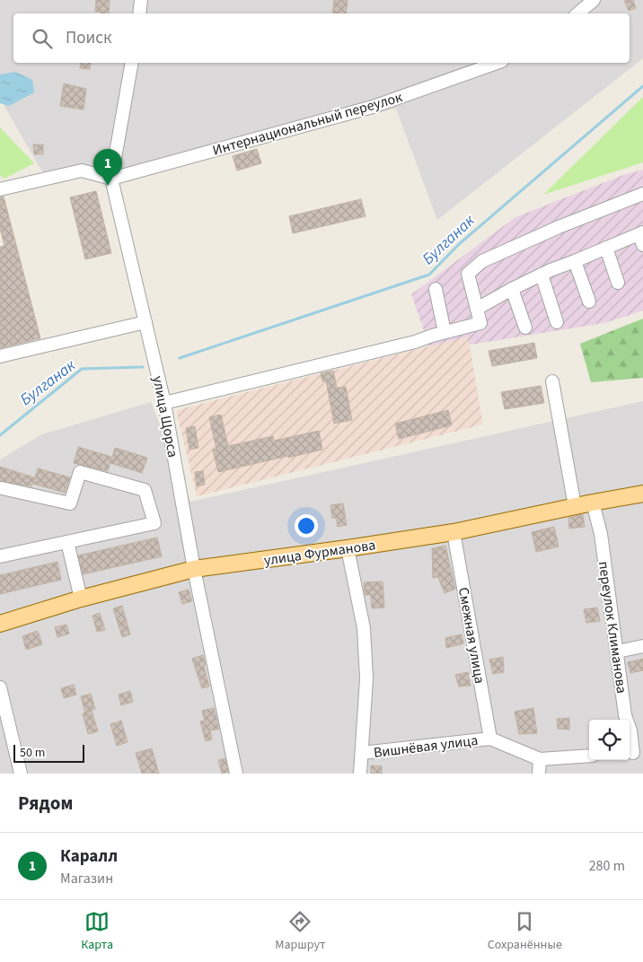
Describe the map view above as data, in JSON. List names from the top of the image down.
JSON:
{
  "streets": {
    "main road": ["улица Фурманова"],
    "lane": [
      "Интернациональный переулок",
      "улица Щорса",
      "переулок Климанова",
      "Смежная улица",
      "Вишнёвая улица"
    ]
  },
  "crossings": [
    ["Интернациональный переулок", "улица Щорса"],
    ["улица Щорса", "улица Фурманова"],
    ["улица Фурманова", "переулок Климанова"],
    ["улица Фурманова", "Смежная улица"],
    ["Смежная улица", "Вишнёвая улица"]
  ],
  "water": ["Булганак"],
  "scale_bar": "50 m",
  "page": {
    "search": "Поиск",
    "pins": "1",
    "scale": "50 m",
    "heading": "Рядом",
    "list": [
      {
        "mark": "1",
        "name": "Каралл",
        "note": "Магазин",
        "value": "280 m"
      }
    ],
    "nav": ["Карта", "Маршрут", "Сохранённые"]
  }
}
